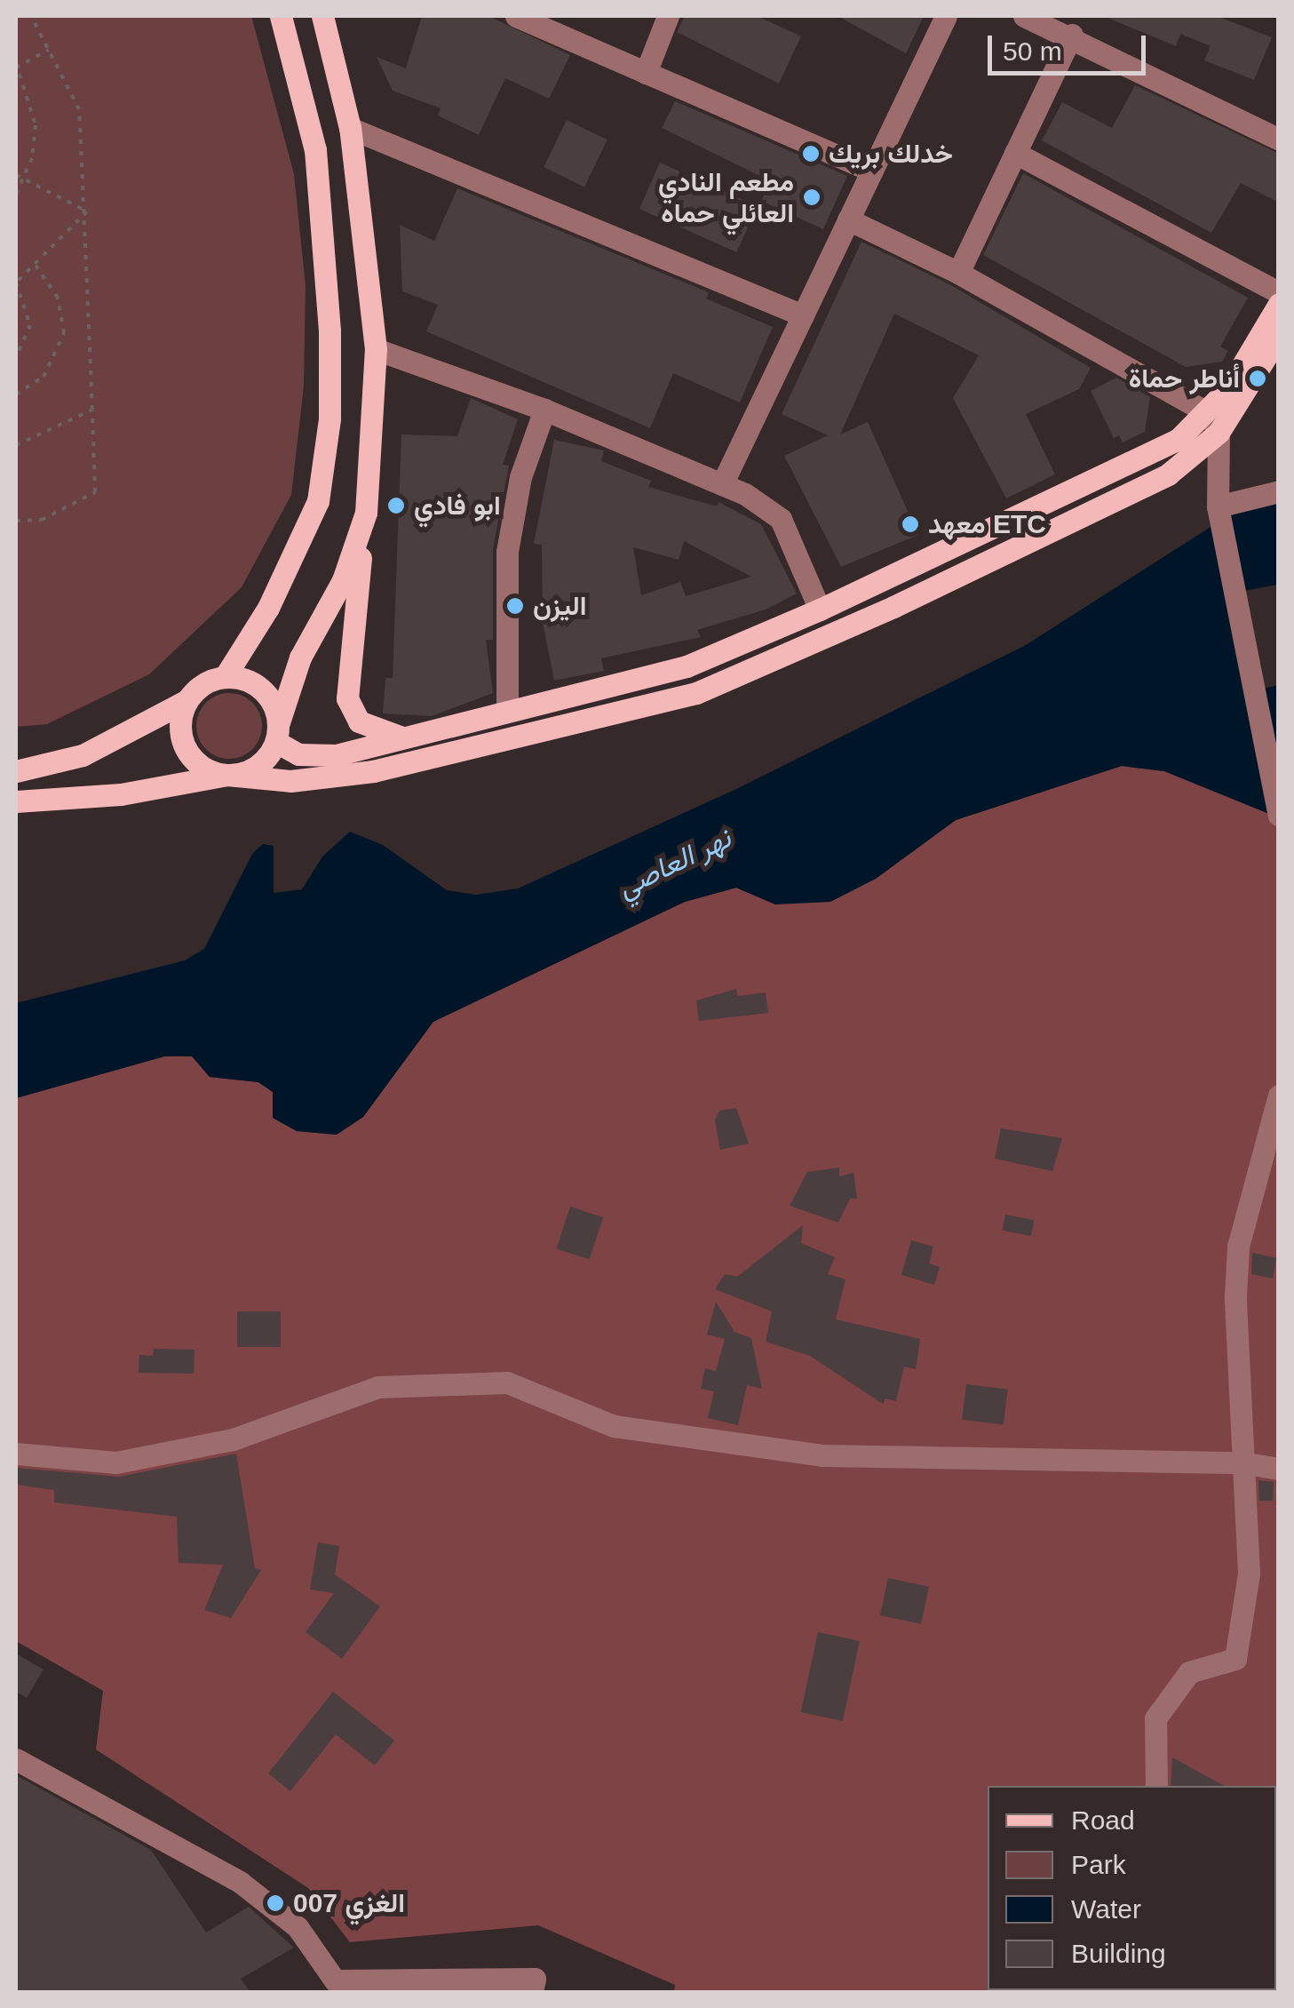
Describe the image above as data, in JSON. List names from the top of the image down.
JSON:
{
  "water": ["نهر العاصي"],
  "places": [
    "خدلك بريك",
    "مطعم النادي العائلي حماه",
    "أناطر حماة",
    "ابو فادي",
    "معهد ETC",
    "اليزن",
    "الغزي 007"
  ],
  "legend": [
    "Road",
    "Park",
    "Water",
    "Building"
  ],
  "scale_bar": "50 m"
}
